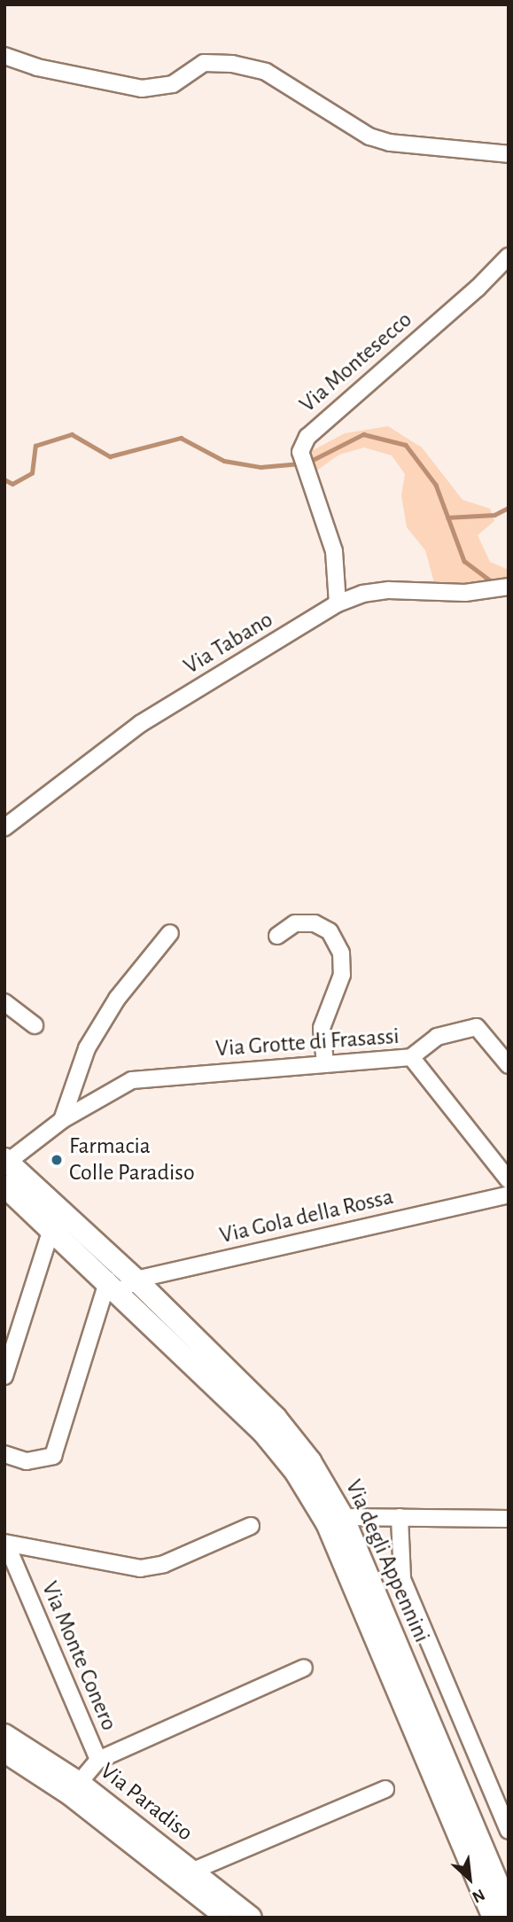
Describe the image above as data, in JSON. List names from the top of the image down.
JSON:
{
  "streets": {
    "street": [
      "Via Montesecco",
      "Via Tabano",
      "Via Grotte di Frasassi",
      "Via Gola della Rossa",
      "Via degli Appennini",
      "Via Monte Conero",
      "Via Paradiso"
    ]
  },
  "crossings": [
    ["Via Montesecco", "Via Tabano"],
    ["Via Grotte di Frasassi", "Via degli Appennini"],
    ["Via Gola della Rossa", "Via degli Appennini"],
    ["Via Monte Conero", "Via Paradiso"]
  ],
  "places": ["Farmacia Colle Paradiso"],
  "north": "bottom right"
}
